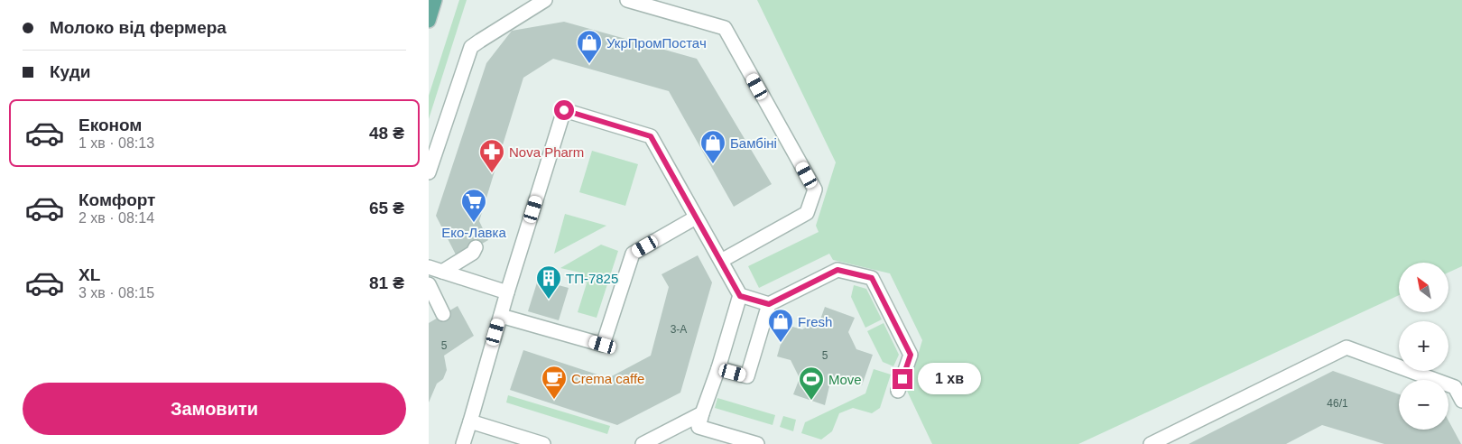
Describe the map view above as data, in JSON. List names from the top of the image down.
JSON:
{
  "places": {
    "shop": ["УкрПромПостач", "Бамбіні", "Fresh"],
    "pharmacy": ["Nova Pharm"],
    "supermarket": ["Еко-Лавка"],
    "building": ["ТП-7825"],
    "cafe": ["Crema caffe"],
    "sports": ["Move"]
  },
  "house_numbers": [
    "3-А",
    "5",
    "5",
    "46/1"
  ],
  "north": "top left",
  "page": {
    "banner": ["Молоко від фермера", "Куди"],
    "list": [
      {
        "name": "Економ",
        "note": "1 хв · 08:13",
        "value": "48 ₴"
      },
      {
        "name": "Комфорт",
        "note": "2 хв · 08:14",
        "value": "65 ₴"
      },
      {
        "name": "XL",
        "note": "3 хв · 08:15",
        "value": "81 ₴"
      }
    ],
    "map_buttons": ["+", "−"],
    "bubble": "1 хв",
    "buttons": "Замовити"
  }
}
